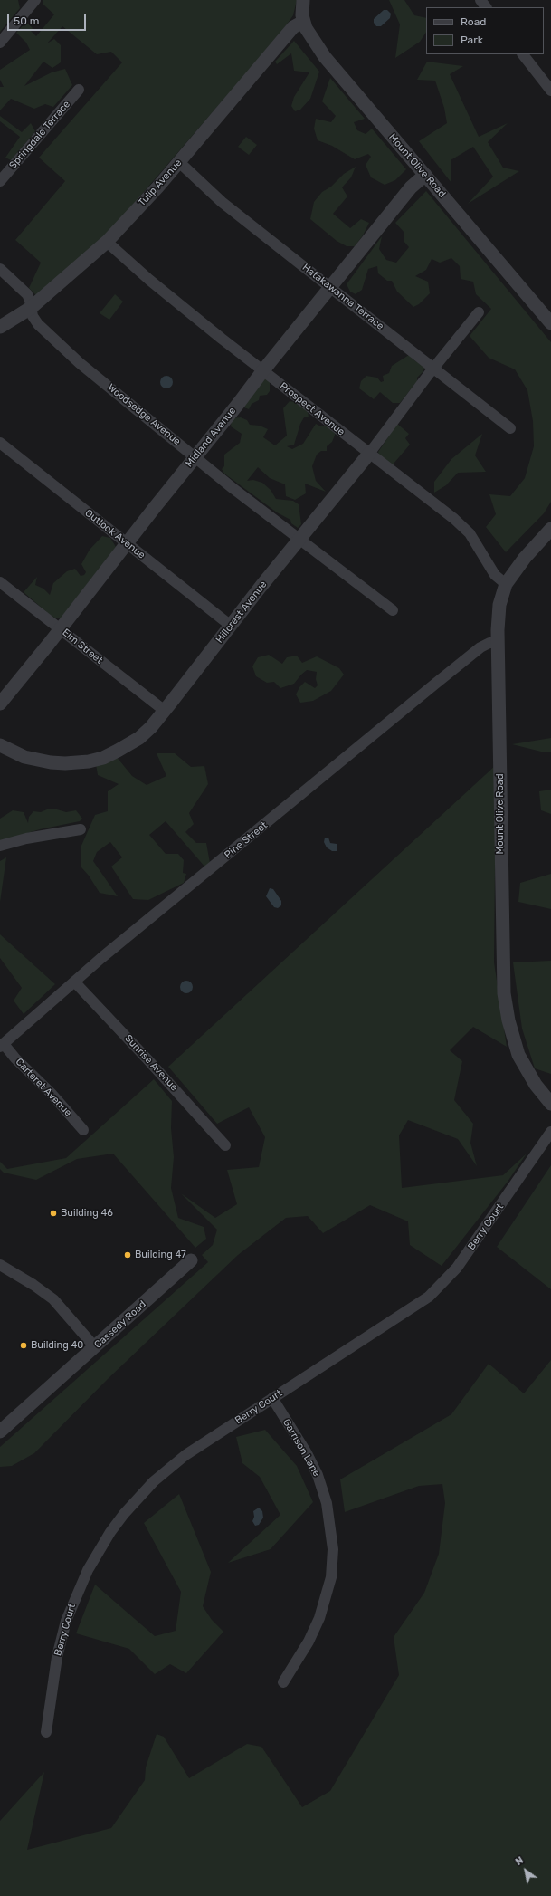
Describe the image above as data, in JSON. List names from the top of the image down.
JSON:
{
  "streets": {
    "street": [
      "Springdale Terrace",
      "Mount Olive Road",
      "Tulip Avenue",
      "Hatakawanna Terrace",
      "Prospect Avenue",
      "Woodsedge Avenue",
      "Midland Avenue",
      "Outlook Avenue",
      "Hillcrest Avenue",
      "Elm Street",
      "Pine Street",
      "Sunrise Avenue",
      "Carteret Avenue",
      "Berry Court",
      "Cassedy Road",
      "Garrison Lane"
    ]
  },
  "crossings": [
    ["Mount Olive Road", "Tulip Avenue"],
    ["Mount Olive Road", "Prospect Avenue"],
    ["Mount Olive Road", "Midland Avenue"],
    ["Mount Olive Road", "Pine Street"],
    ["Tulip Avenue", "Hatakawanna Terrace"],
    ["Tulip Avenue", "Prospect Avenue"],
    ["Tulip Avenue", "Woodsedge Avenue"],
    ["Hatakawanna Terrace", "Midland Avenue"],
    ["Hatakawanna Terrace", "Hillcrest Avenue"],
    ["Prospect Avenue", "Midland Avenue"],
    ["Prospect Avenue", "Hillcrest Avenue"],
    ["Woodsedge Avenue", "Midland Avenue"],
    ["Woodsedge Avenue", "Hillcrest Avenue"],
    ["Midland Avenue", "Outlook Avenue"],
    ["Midland Avenue", "Elm Street"],
    ["Outlook Avenue", "Hillcrest Avenue"],
    ["Hillcrest Avenue", "Elm Street"],
    ["Pine Street", "Sunrise Avenue"],
    ["Pine Street", "Carteret Avenue"],
    ["Berry Court", "Garrison Lane"]
  ],
  "places": ["Building 46", "Building 47", "Building 40"],
  "legend": ["Road", "Park"],
  "scale_bar": "50 m",
  "north": "top left"
}
